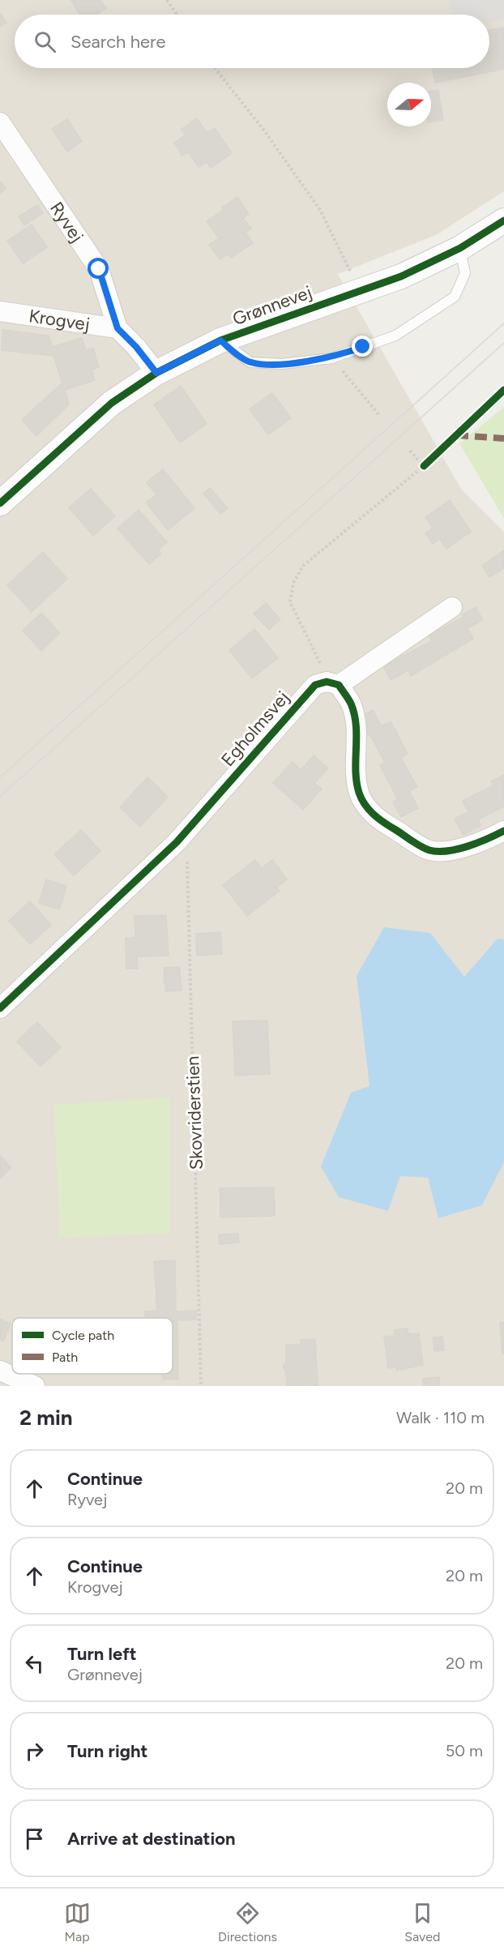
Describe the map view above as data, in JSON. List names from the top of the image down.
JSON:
{
  "streets": {
    "street": [
      "Ryvej",
      "Grønnevej",
      "Krogvej",
      "Egholmsvej"
    ],
    "path": ["Skovriderstien"]
  },
  "crossings": [
    ["Ryvej", "Krogvej"],
    ["Egholmsvej", "Skovriderstien"]
  ],
  "legend": ["Cycle path", "Path"],
  "north": "right",
  "page": {
    "search": "Search here",
    "heading": ["2 min", "Walk · 110 m"],
    "list": [
      ["Continue", "Ryvej", "20 m"],
      ["Continue", "Krogvej", "20 m"],
      ["Turn left", "Grønnevej", "20 m"],
      ["Turn right", "50 m"],
      "Arrive at destination"
    ],
    "nav": ["Map", "Directions", "Saved"]
  }
}
